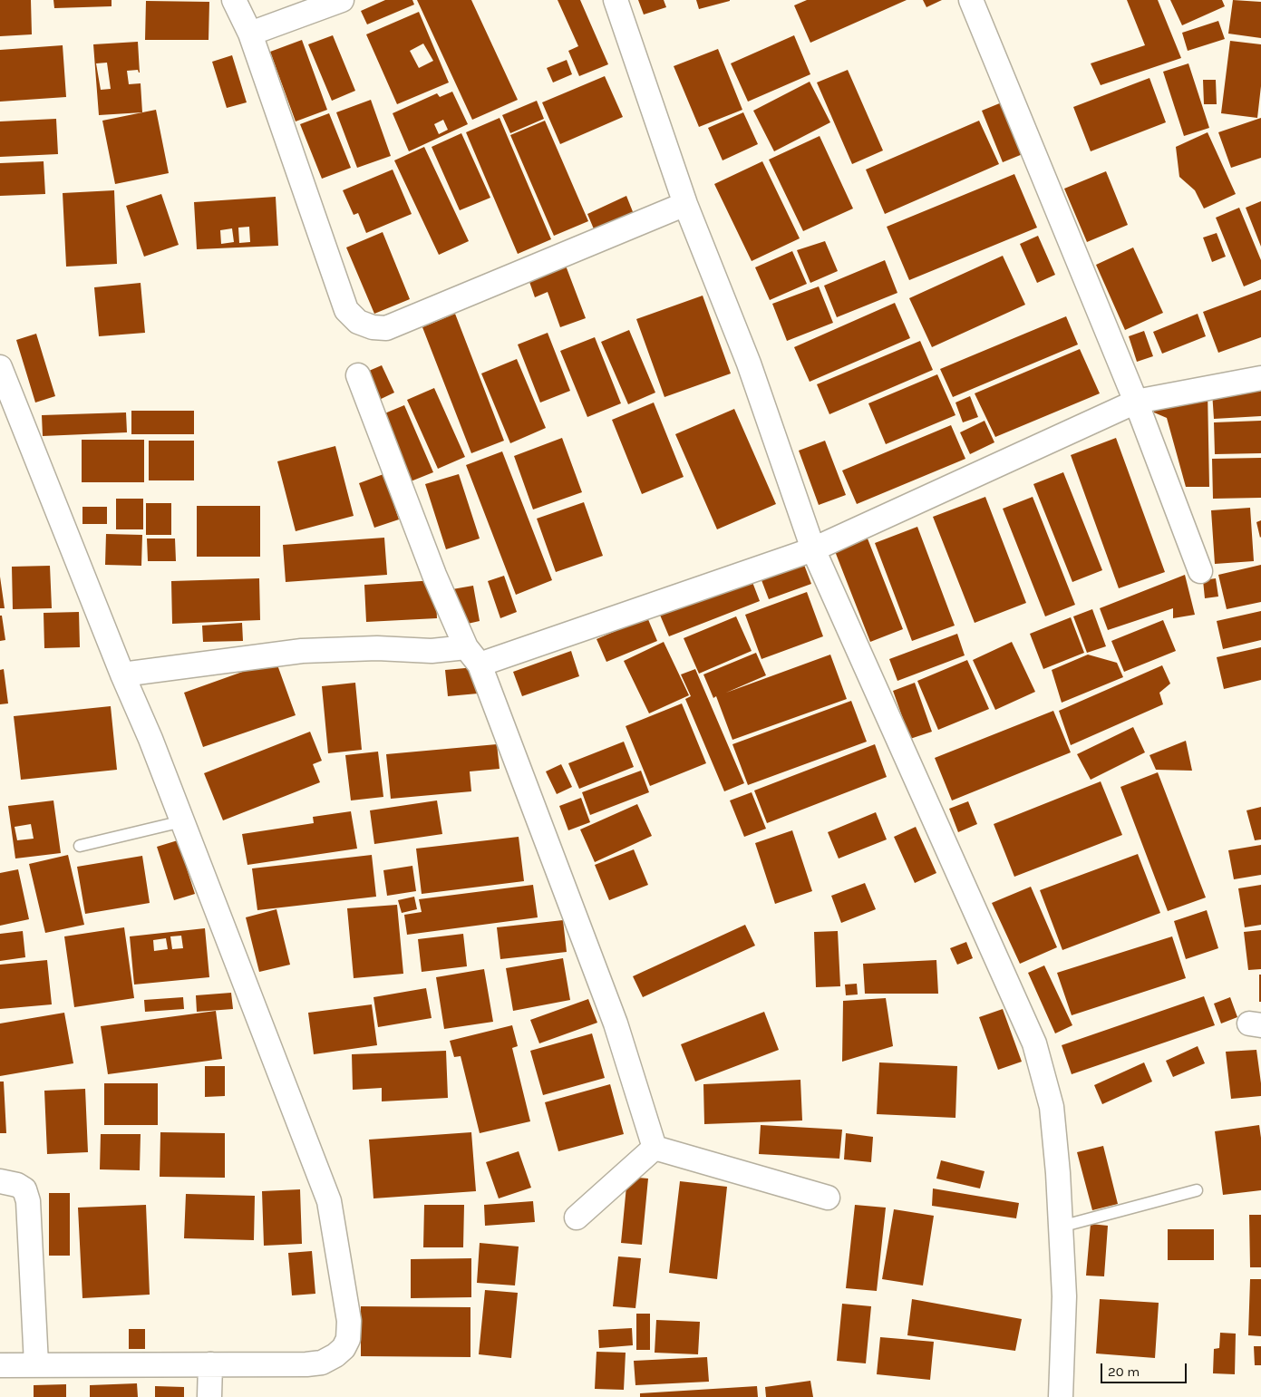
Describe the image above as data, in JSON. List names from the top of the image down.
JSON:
{
  "scale_bar": "20 m"
}
